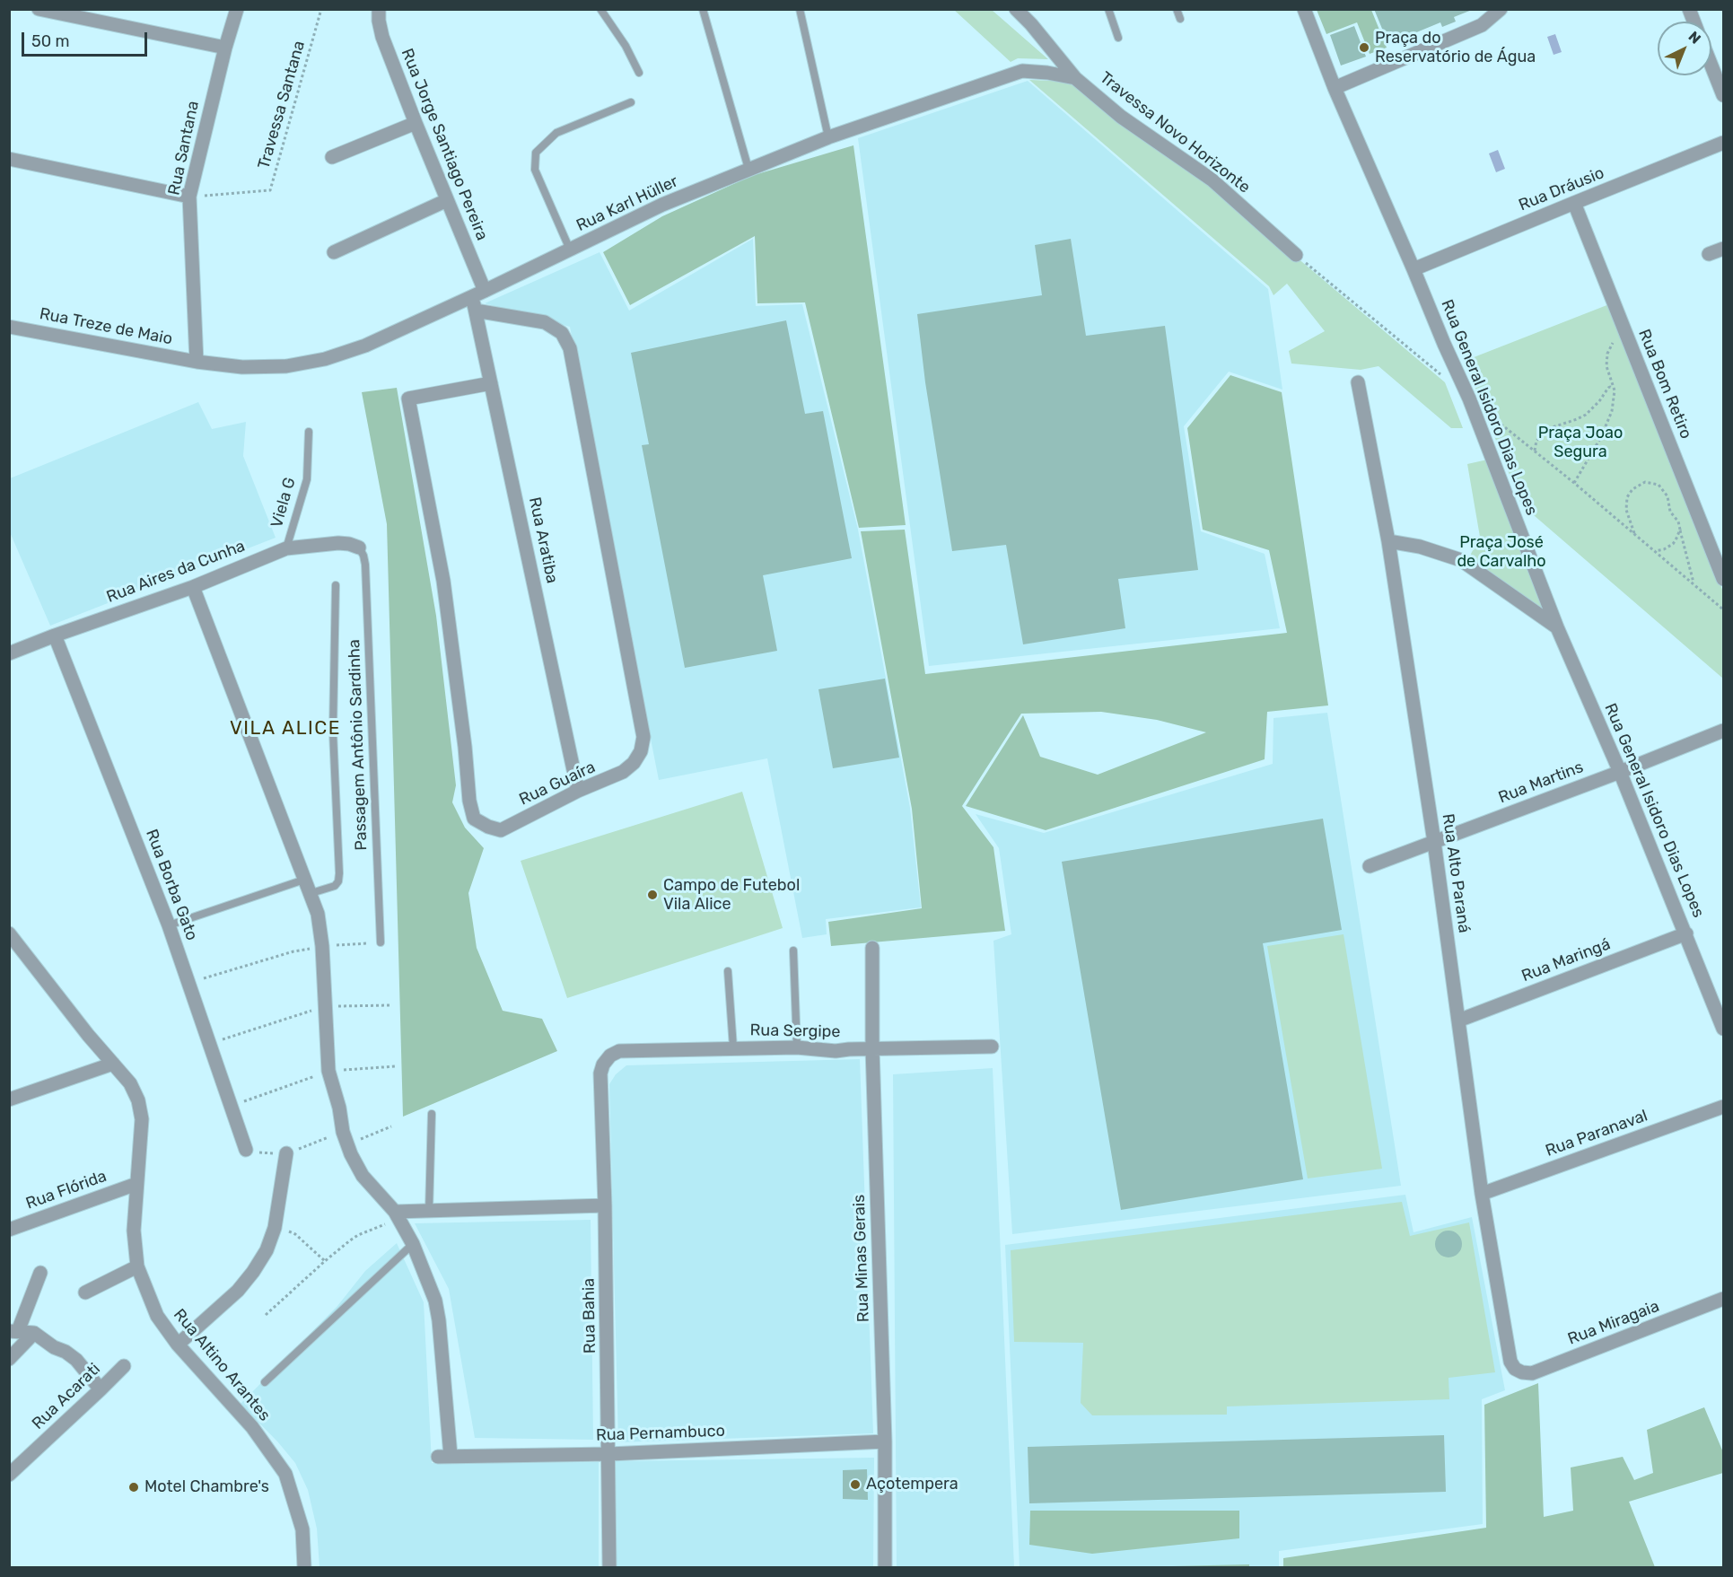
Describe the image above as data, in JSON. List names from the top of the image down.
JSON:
{
  "streets": {
    "street": [
      "Travessa Novo Horizonte",
      "Rua Jorge Santiago Pereira",
      "Rua Santana",
      "Rua Dráusio",
      "Rua Karl Hüller",
      "Rua Treze de Maio",
      "Rua Bom Retiro",
      "Rua General Isidoro Dias Lopes",
      "Rua Aratiba",
      "Rua Aires da Cunha",
      "Rua Martins",
      "Rua Guaíra",
      "Rua Alto Paraná",
      "Rua Borba Gato",
      "Rua Maringá",
      "Rua Sergipe",
      "Rua Paranaval",
      "Rua Flórida",
      "Rua Minas Gerais",
      "Rua Bahia",
      "Rua Miragaia",
      "Rua Altino Arantes",
      "Rua Acarati",
      "Rua Pernambuco"
    ],
    "lane": ["Viela G", "Passagem Antônio Sardinha"],
    "path": ["Travessa Santana"]
  },
  "crossings": [
    ["Travessa Santana", "Rua Santana"],
    ["Travessa Novo Horizonte", "Rua Karl Hüller"],
    ["Rua Jorge Santiago Pereira", "Rua Karl Hüller"],
    ["Rua Jorge Santiago Pereira", "Rua Aratiba"],
    ["Rua Santana", "Rua Karl Hüller"],
    ["Rua Santana", "Rua Treze de Maio"],
    ["Rua Dráusio", "Rua Bom Retiro"],
    ["Rua Dráusio", "Rua General Isidoro Dias Lopes"],
    ["Rua Karl Hüller", "Rua Treze de Maio"],
    ["Rua Karl Hüller", "Rua Aratiba"],
    ["Rua General Isidoro Dias Lopes", "Rua Martins"],
    ["Rua General Isidoro Dias Lopes", "Rua Maringá"],
    ["Viela G", "Rua Aires da Cunha"],
    ["Rua Aratiba", "Rua Guaíra"],
    ["Rua Aires da Cunha", "Passagem Antônio Sardinha"],
    ["Rua Aires da Cunha", "Rua Borba Gato"],
    ["Rua Martins", "Rua Alto Paraná"],
    ["Rua Alto Paraná", "Rua Maringá"],
    ["Rua Alto Paraná", "Rua Paranaval"],
    ["Rua Alto Paraná", "Rua Miragaia"],
    ["Rua Sergipe", "Rua Minas Gerais"],
    ["Rua Sergipe", "Rua Bahia"],
    ["Rua Flórida", "Rua Altino Arantes"],
    ["Rua Minas Gerais", "Rua Pernambuco"],
    ["Rua Bahia", "Rua Pernambuco"]
  ],
  "districts": ["VILA ALICE"],
  "parks": ["Praça Joao Segura", "Praça José de Carvalho"],
  "places": [
    "Praça do Reservatório de Água",
    "Campo de Futebol Vila Alice",
    "Açotempera",
    "Motel Chambre's"
  ],
  "scale_bar": "50 m",
  "north": "top right"
}
